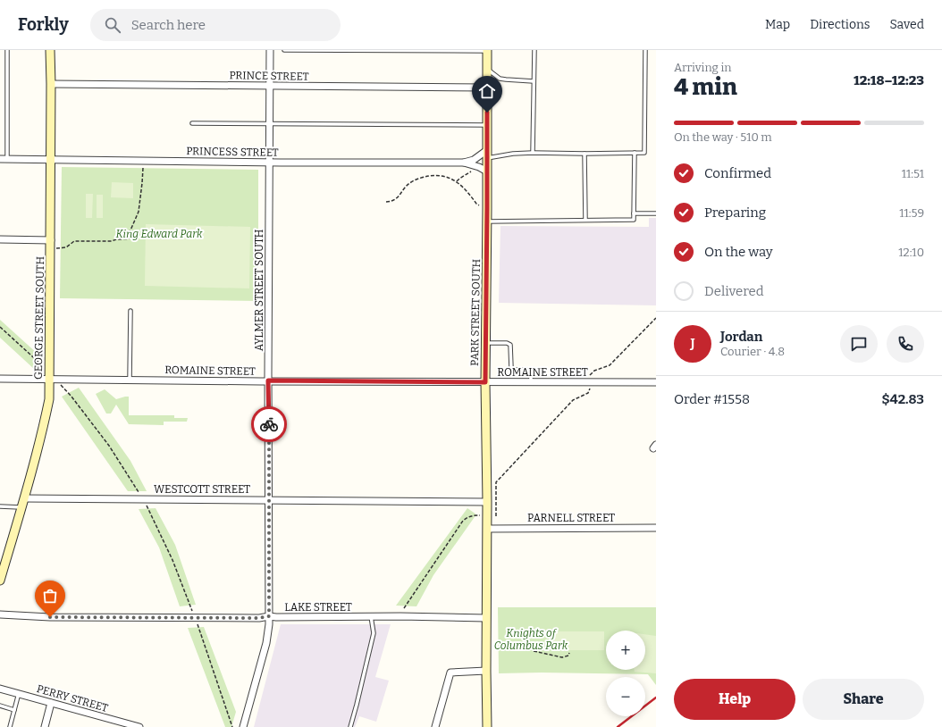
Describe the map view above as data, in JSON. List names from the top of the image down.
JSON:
{
  "streets": {
    "main road": ["PARK STREET SOUTH", "GEORGE STREET SOUTH"],
    "street": [
      "PRINCE STREET",
      "PRINCESS STREET",
      "AYLMER STREET SOUTH",
      "ROMAINE STREET",
      "WESTCOTT STREET",
      "PARNELL STREET",
      "LAKE STREET",
      "PERRY STREET"
    ]
  },
  "crossings": [
    ["PRINCE STREET", "AYLMER STREET SOUTH"],
    ["PRINCE STREET", "PARK STREET SOUTH"],
    ["PRINCE STREET", "GEORGE STREET SOUTH"],
    ["PRINCESS STREET", "AYLMER STREET SOUTH"],
    ["PRINCESS STREET", "PARK STREET SOUTH"],
    ["PRINCESS STREET", "GEORGE STREET SOUTH"],
    ["AYLMER STREET SOUTH", "ROMAINE STREET"],
    ["AYLMER STREET SOUTH", "WESTCOTT STREET"],
    ["AYLMER STREET SOUTH", "LAKE STREET"],
    ["PARK STREET SOUTH", "ROMAINE STREET"],
    ["PARK STREET SOUTH", "WESTCOTT STREET"],
    ["PARK STREET SOUTH", "PARNELL STREET"],
    ["PARK STREET SOUTH", "LAKE STREET"],
    ["GEORGE STREET SOUTH", "ROMAINE STREET"],
    ["GEORGE STREET SOUTH", "WESTCOTT STREET"]
  ],
  "parks": ["King Edward Park", "Knights of Columbus Park"],
  "page": {
    "header": "Forkly",
    "search": "Search here",
    "nav": ["Map", "Directions", "Saved"],
    "heading": ["4 min", "Arriving in", "12:18–12:23"],
    "panel": [
      "Jordan",
      "Courier · 4.8",
      "Order #1558",
      "$42.83"
    ],
    "bar": "On the way · 510 m",
    "list": [
      ["Confirmed", "11:51"],
      ["Preparing", "11:59"],
      ["On the way", "12:10"],
      "Delivered"
    ],
    "round": "J",
    "map_buttons": ["+", "−"],
    "buttons": ["Help", "Share"]
  }
}
